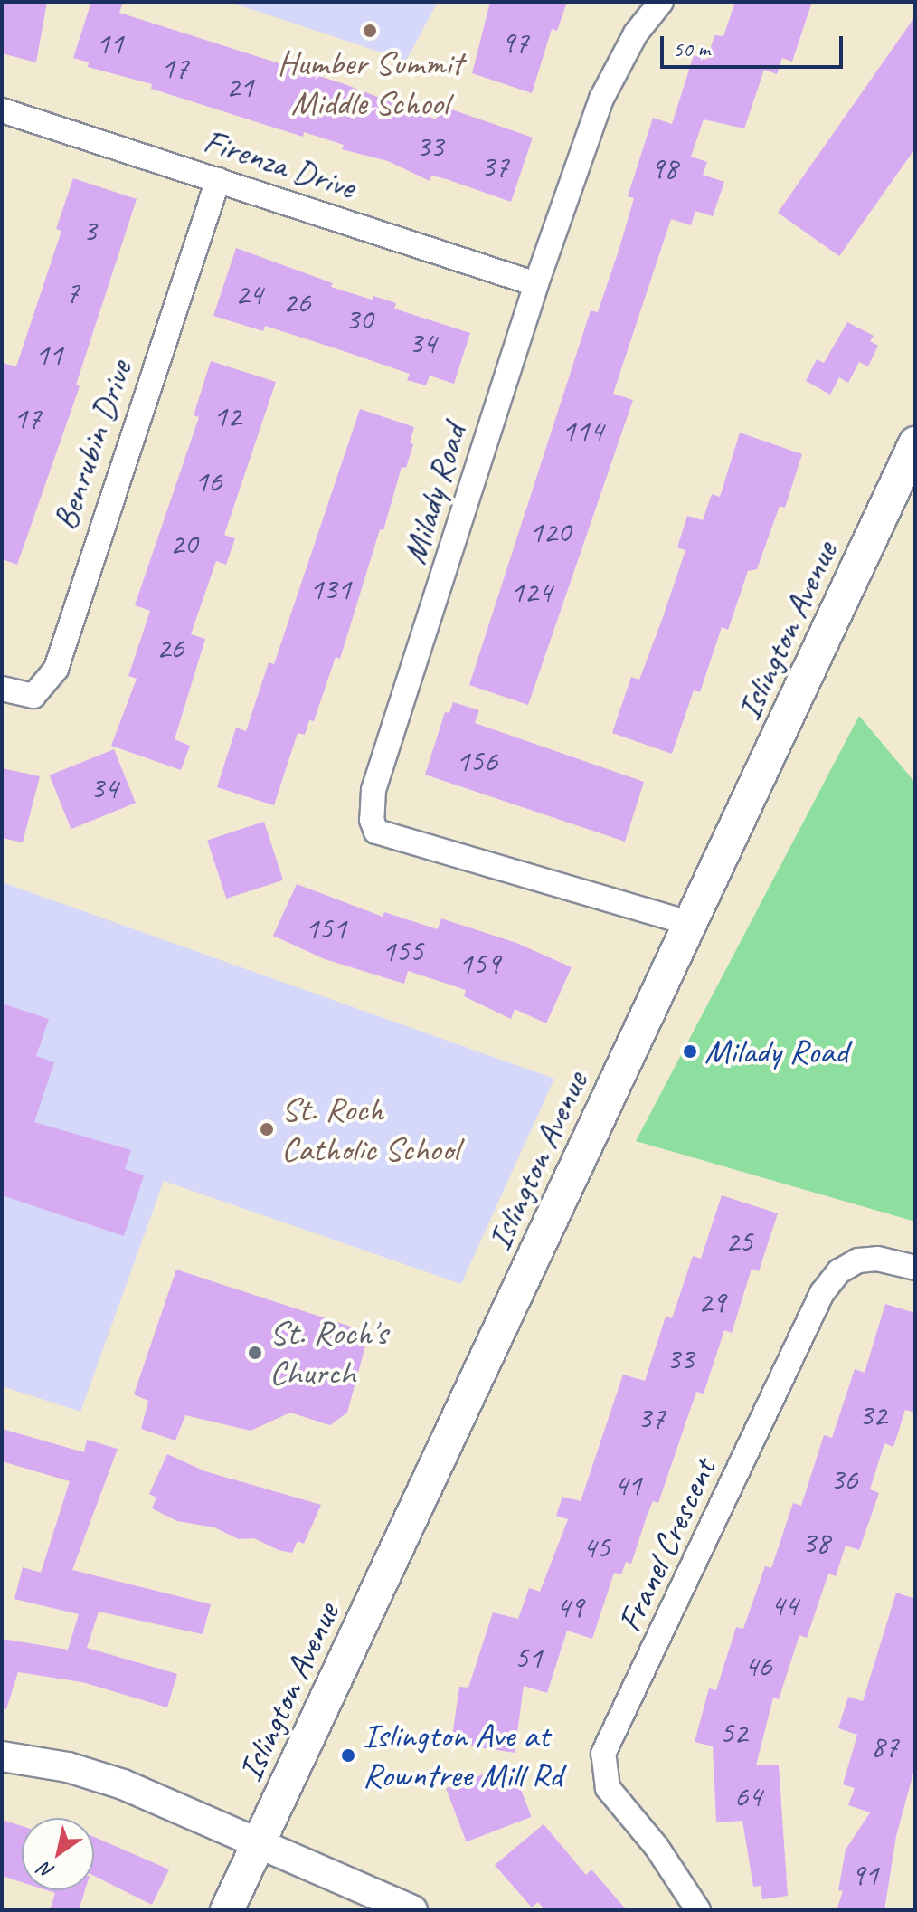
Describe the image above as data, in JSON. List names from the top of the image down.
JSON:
{
  "streets": {
    "main road": ["Islington Avenue"],
    "street": [
      "Firenza Drive",
      "Benrubin Drive",
      "Milady Road",
      "Franel Crescent"
    ]
  },
  "crossings": [
    ["Firenza Drive", "Benrubin Drive"],
    ["Firenza Drive", "Milady Road"],
    ["Milady Road", "Islington Avenue"]
  ],
  "places": [
    "Humber Summit Middle School",
    "Milady Road",
    "St. Roch Catholic School",
    "St. Roch's Church",
    "Islington Ave at Rowntree Mill Rd"
  ],
  "house_numbers": [
    "97",
    "11",
    "17",
    "21",
    "33",
    "37",
    "98",
    "3",
    "7",
    "24",
    "26",
    "30",
    "34",
    "11",
    "12",
    "17",
    "114",
    "16",
    "120",
    "20",
    "131",
    "124",
    "26",
    "156",
    "34",
    "151",
    "155",
    "159",
    "25",
    "29",
    "33",
    "32",
    "37",
    "36",
    "41",
    "38",
    "45",
    "44",
    "49",
    "51",
    "46",
    "52",
    "87",
    "64",
    "91"
  ],
  "scale_bar": "50 m",
  "north": "bottom left"
}
